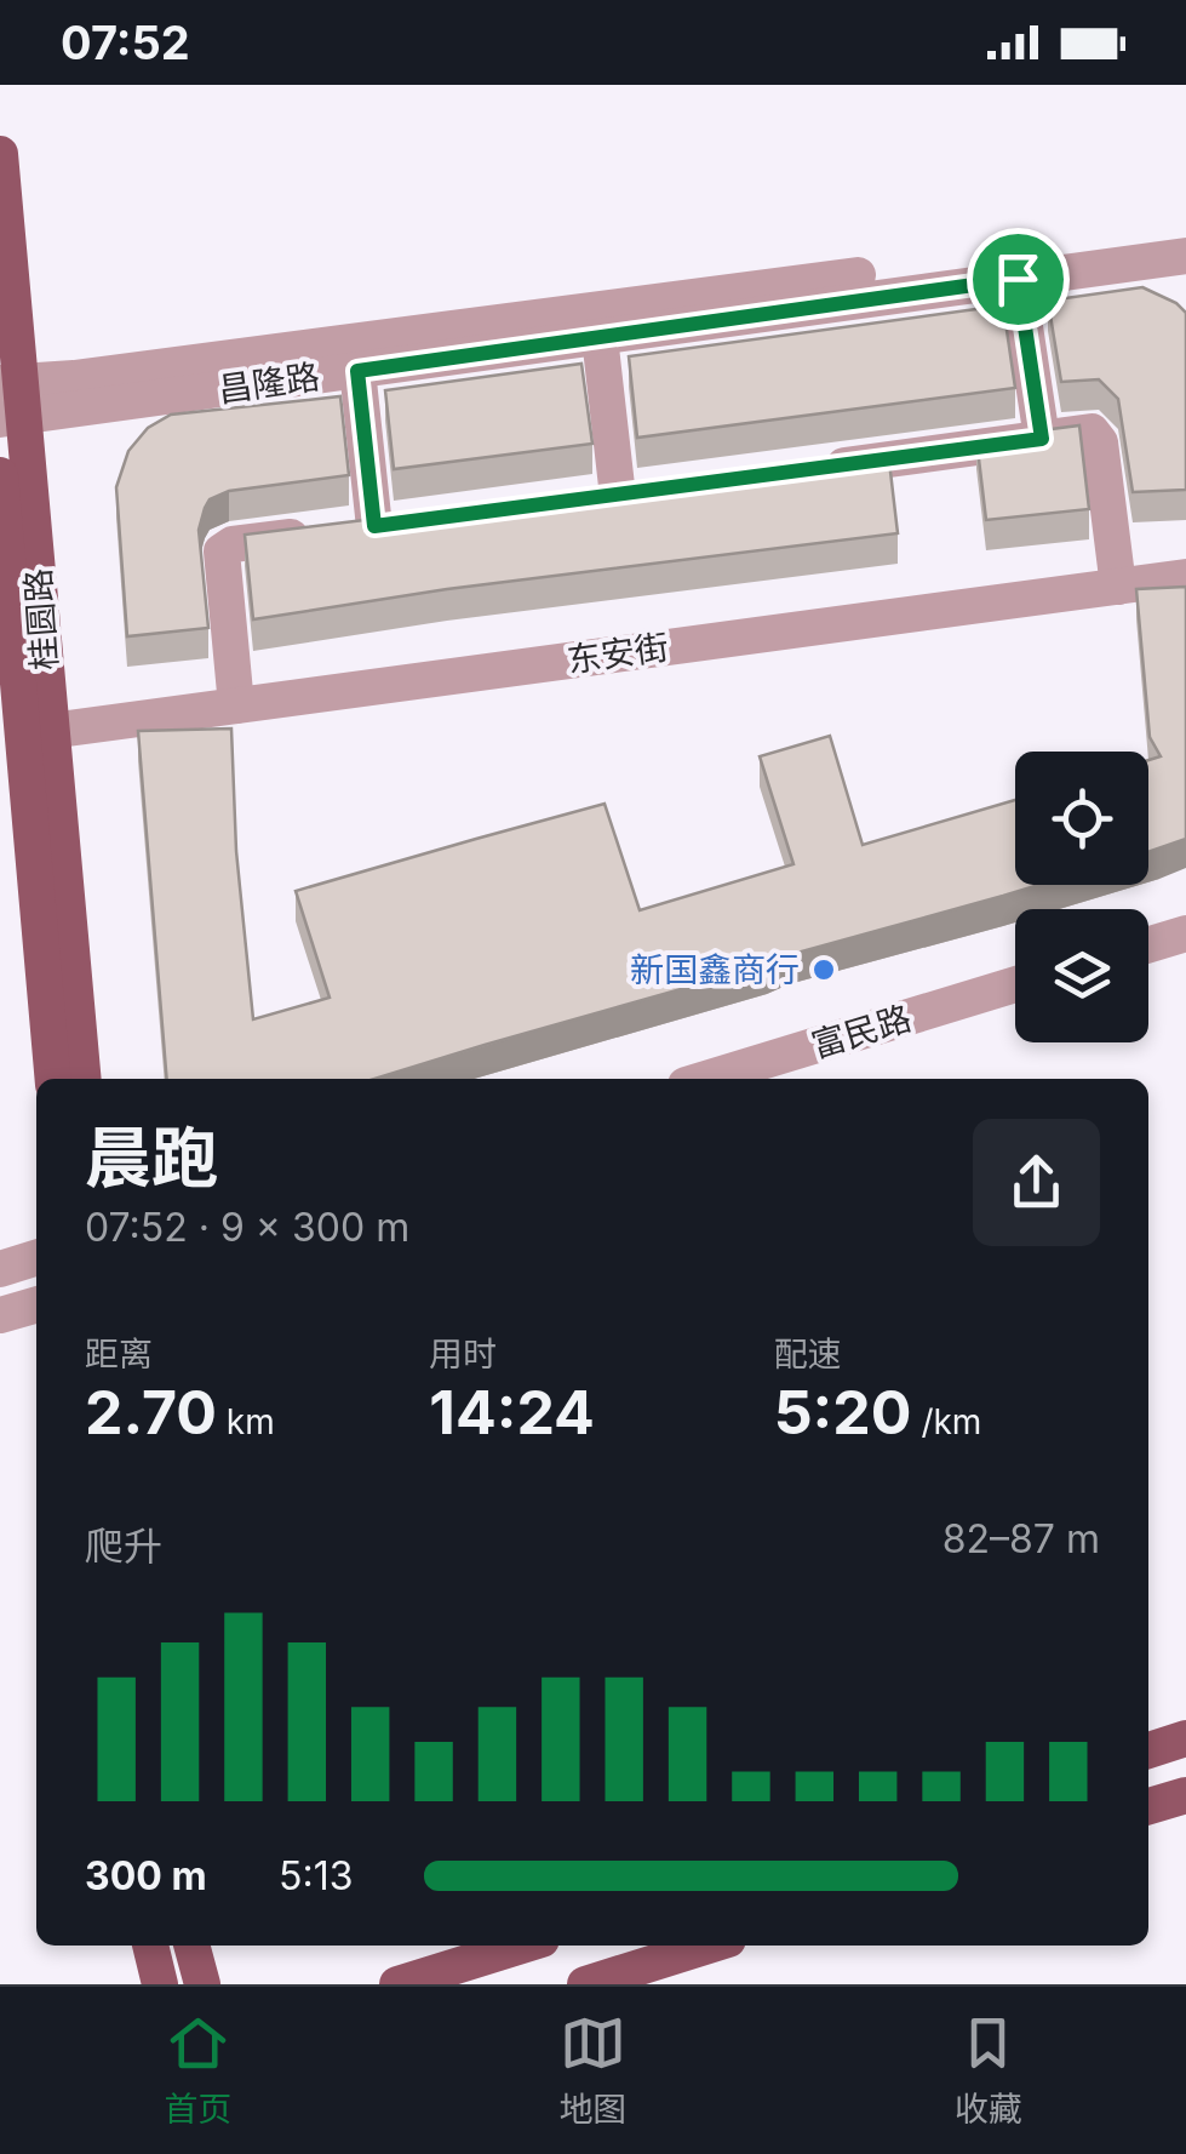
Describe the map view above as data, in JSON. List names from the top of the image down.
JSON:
{
  "streets": {
    "main road": ["桂圆路"],
    "street": ["昌隆路", "东安街", "富民路"]
  },
  "crossings": [
    ["昌隆路", "桂圆路"],
    ["桂圆路", "东安街"]
  ],
  "places": ["新国鑫商行"],
  "page": {
    "status": "07:52",
    "heading": ["晨跑", "07:52 · 9 × 300 m"],
    "stats": [
      ["距离", "2.70 km"],
      ["用时", "14:24"],
      ["配速", "5:20 /km"]
    ],
    "chart": ["爬升", "82–87 m"],
    "list": [
      {
        "name": "300 m",
        "note": "5:13"
      }
    ],
    "tabs": ["首页", "地图", "收藏"]
  }
}
